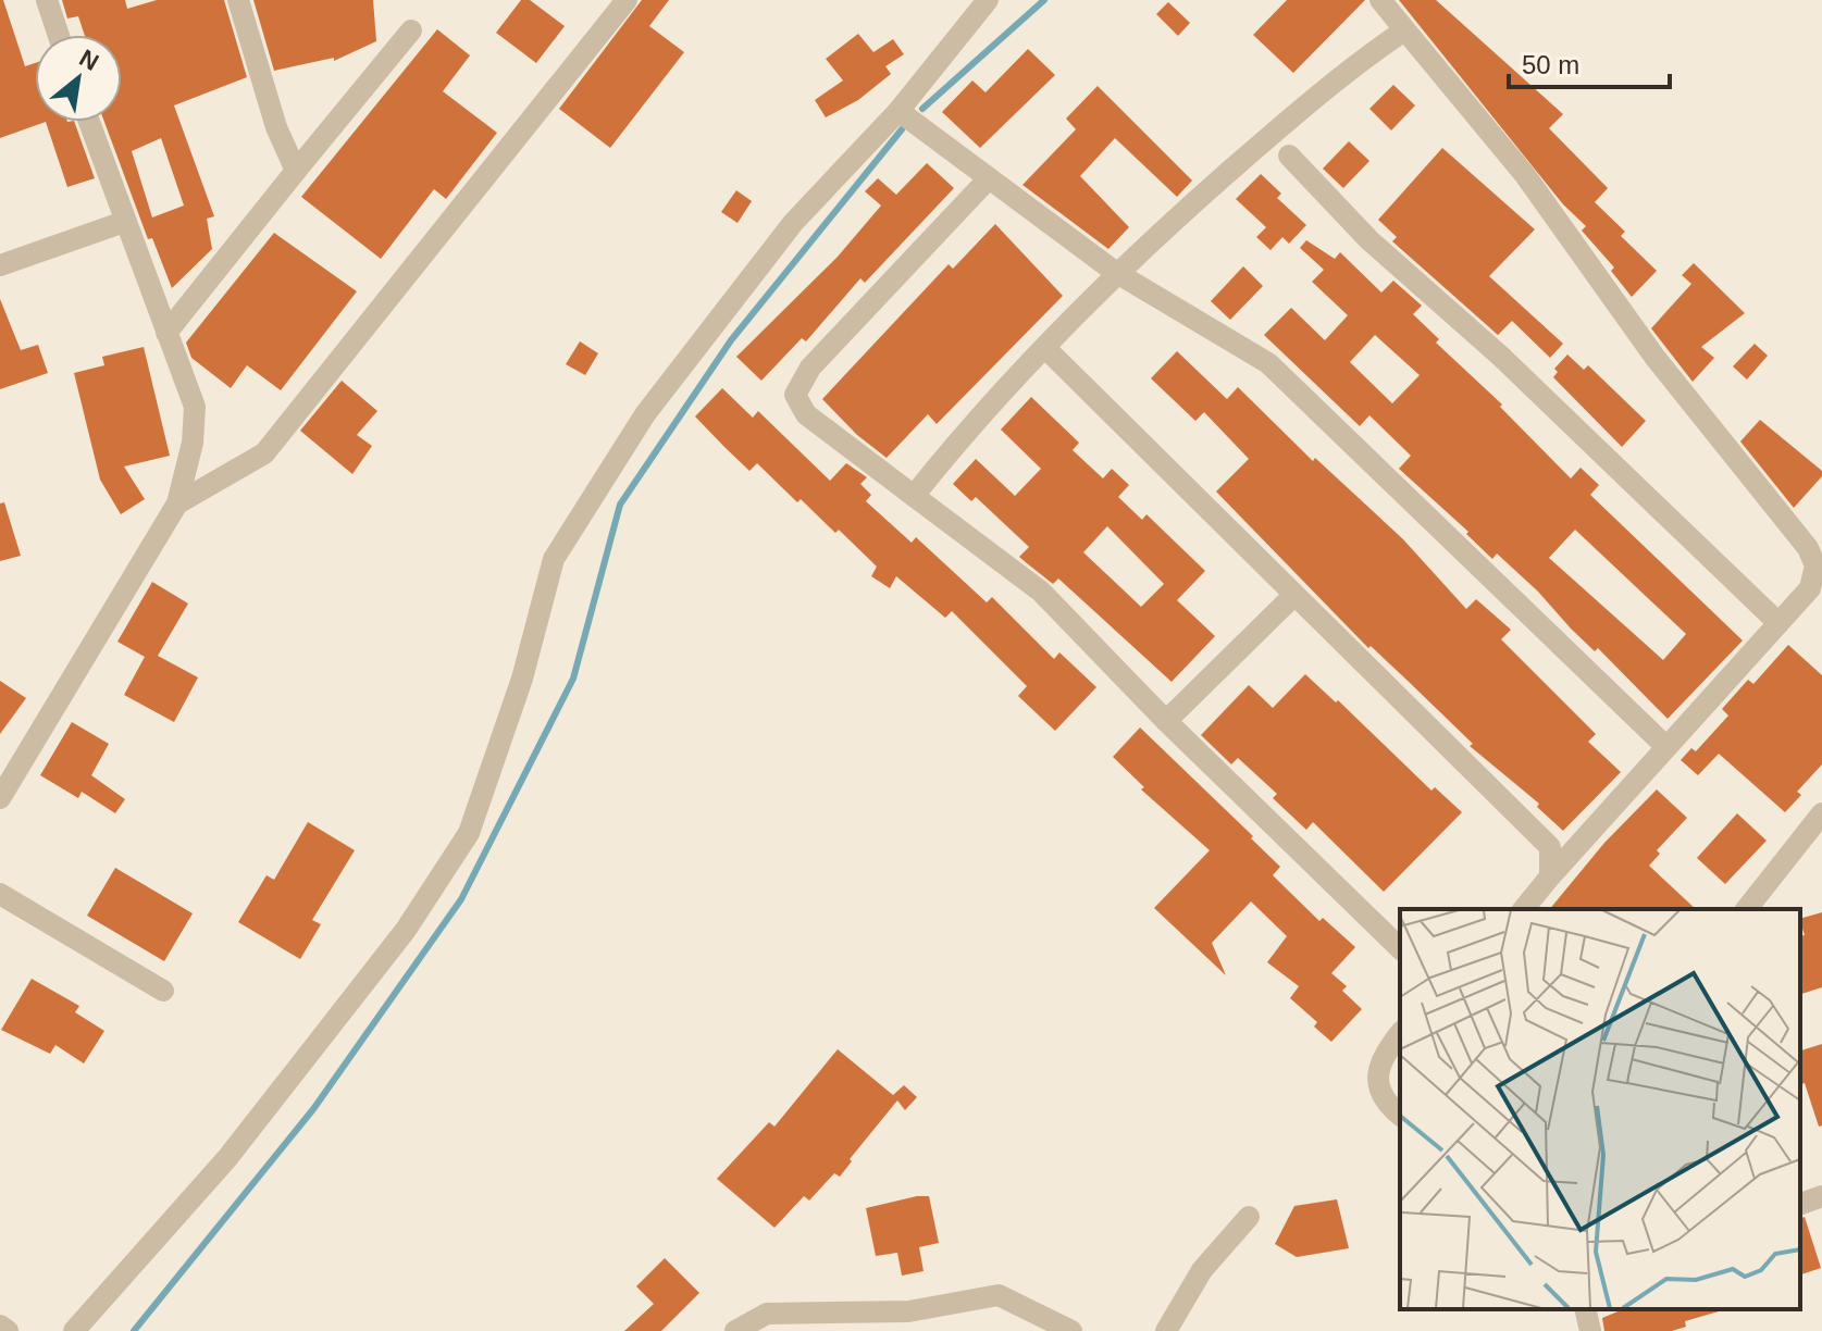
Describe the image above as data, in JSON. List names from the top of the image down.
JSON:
{
  "scale_bar": "50 m",
  "north": "top right"
}
